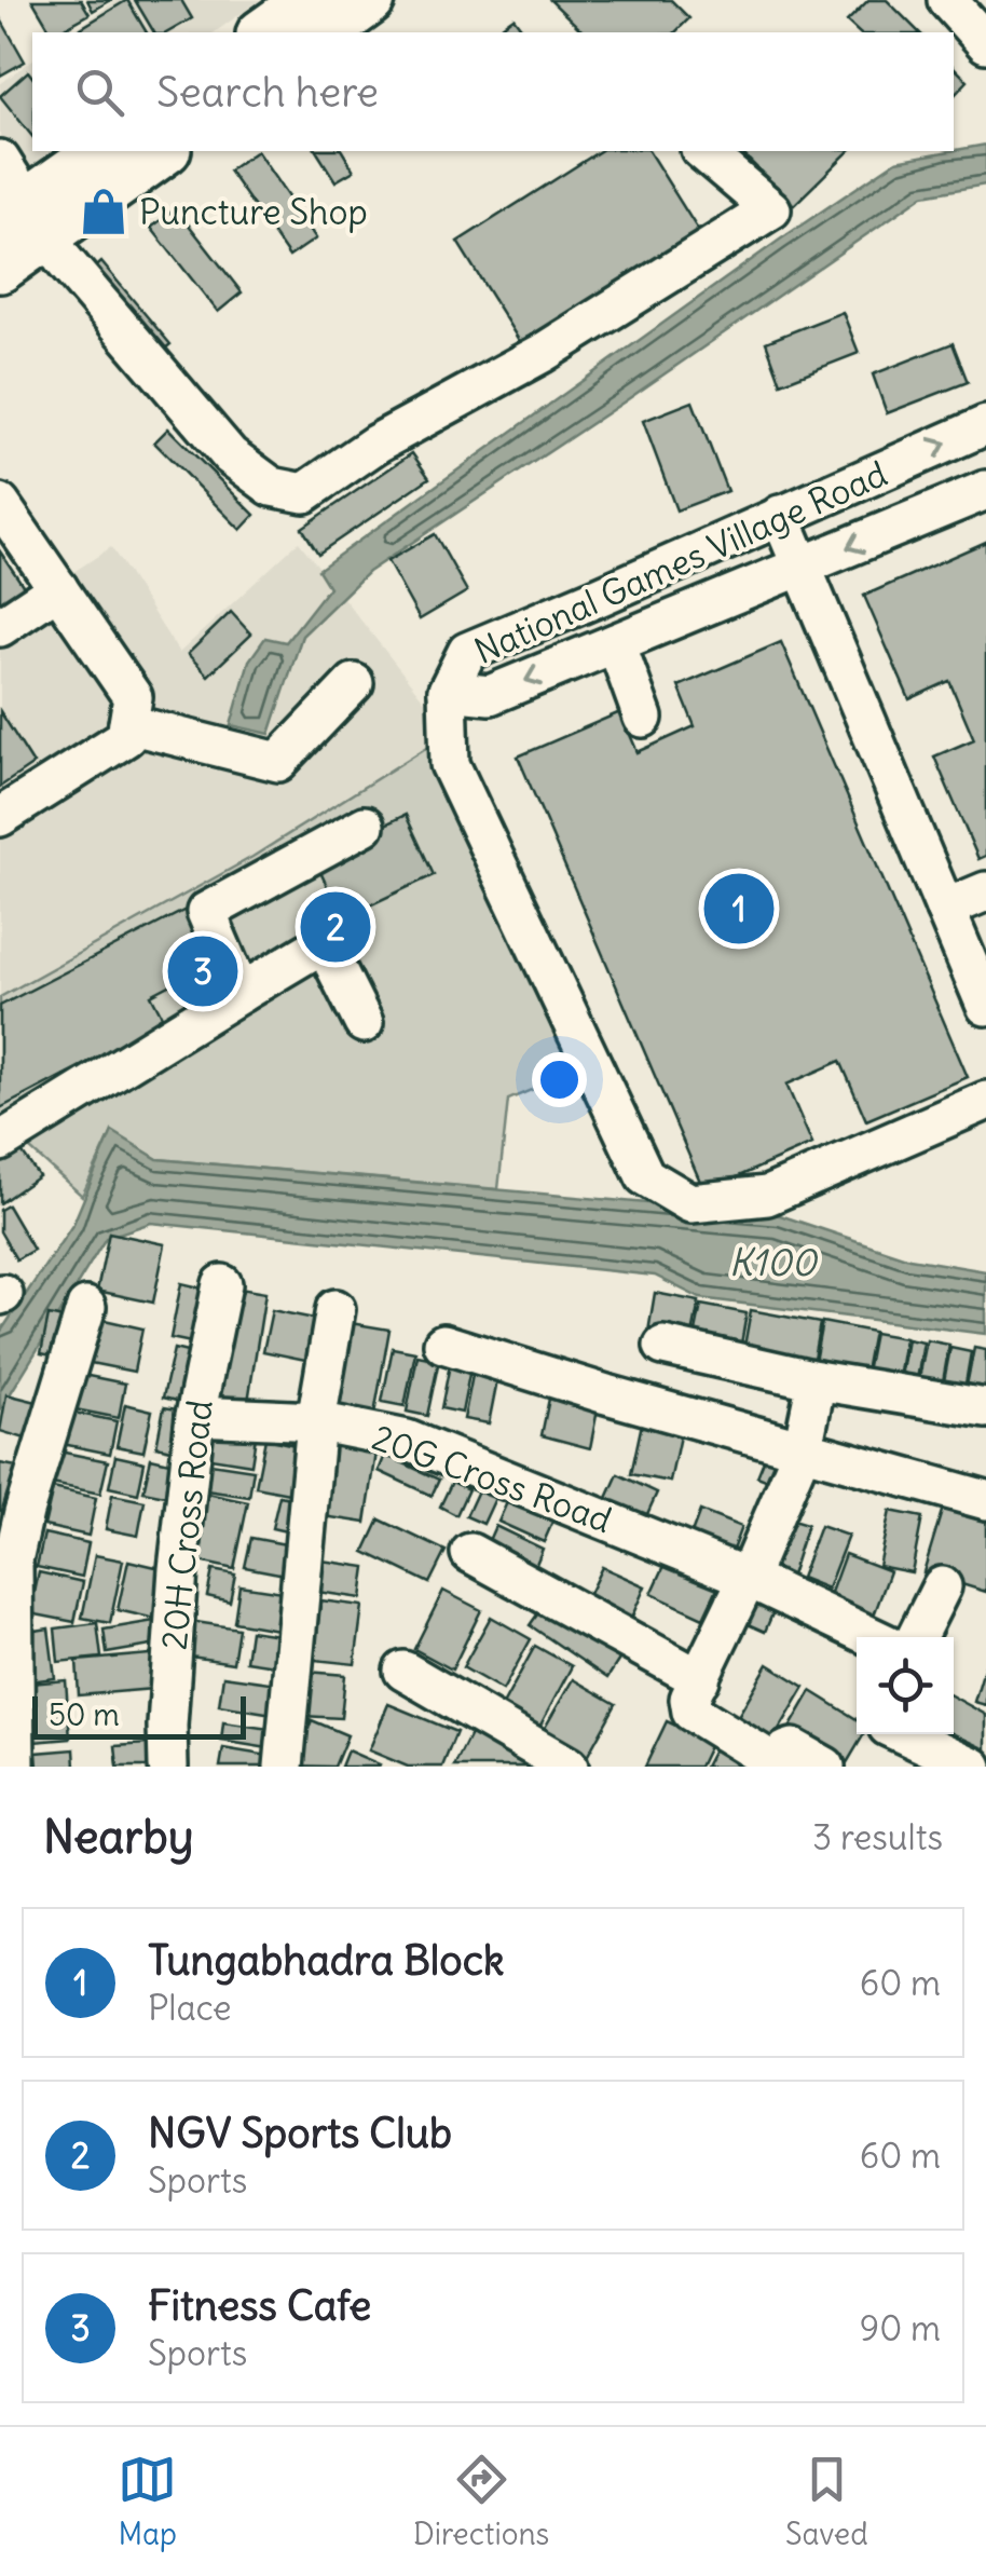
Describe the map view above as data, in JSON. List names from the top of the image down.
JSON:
{
  "streets": {
    "street": ["National Games Village Road", "20G Cross Road", "20H Cross Road"]
  },
  "crossings": [
    ["20G Cross Road", "20H Cross Road"]
  ],
  "water": ["K100"],
  "places": {
    "shop": ["Puncture Shop"]
  },
  "scale_bar": "50 m",
  "page": {
    "search": "Search here",
    "pins": ["1", "2", "3"],
    "scale": "50 m",
    "heading": ["Nearby", "3 results"],
    "list": [
      {
        "mark": "1",
        "name": "Tungabhadra Block",
        "note": "Place",
        "value": "60 m"
      },
      {
        "mark": "2",
        "name": "NGV Sports Club",
        "note": "Sports",
        "value": "60 m"
      },
      {
        "mark": "3",
        "name": "Fitness Cafe",
        "note": "Sports",
        "value": "90 m"
      }
    ],
    "nav": ["Map", "Directions", "Saved"]
  }
}
